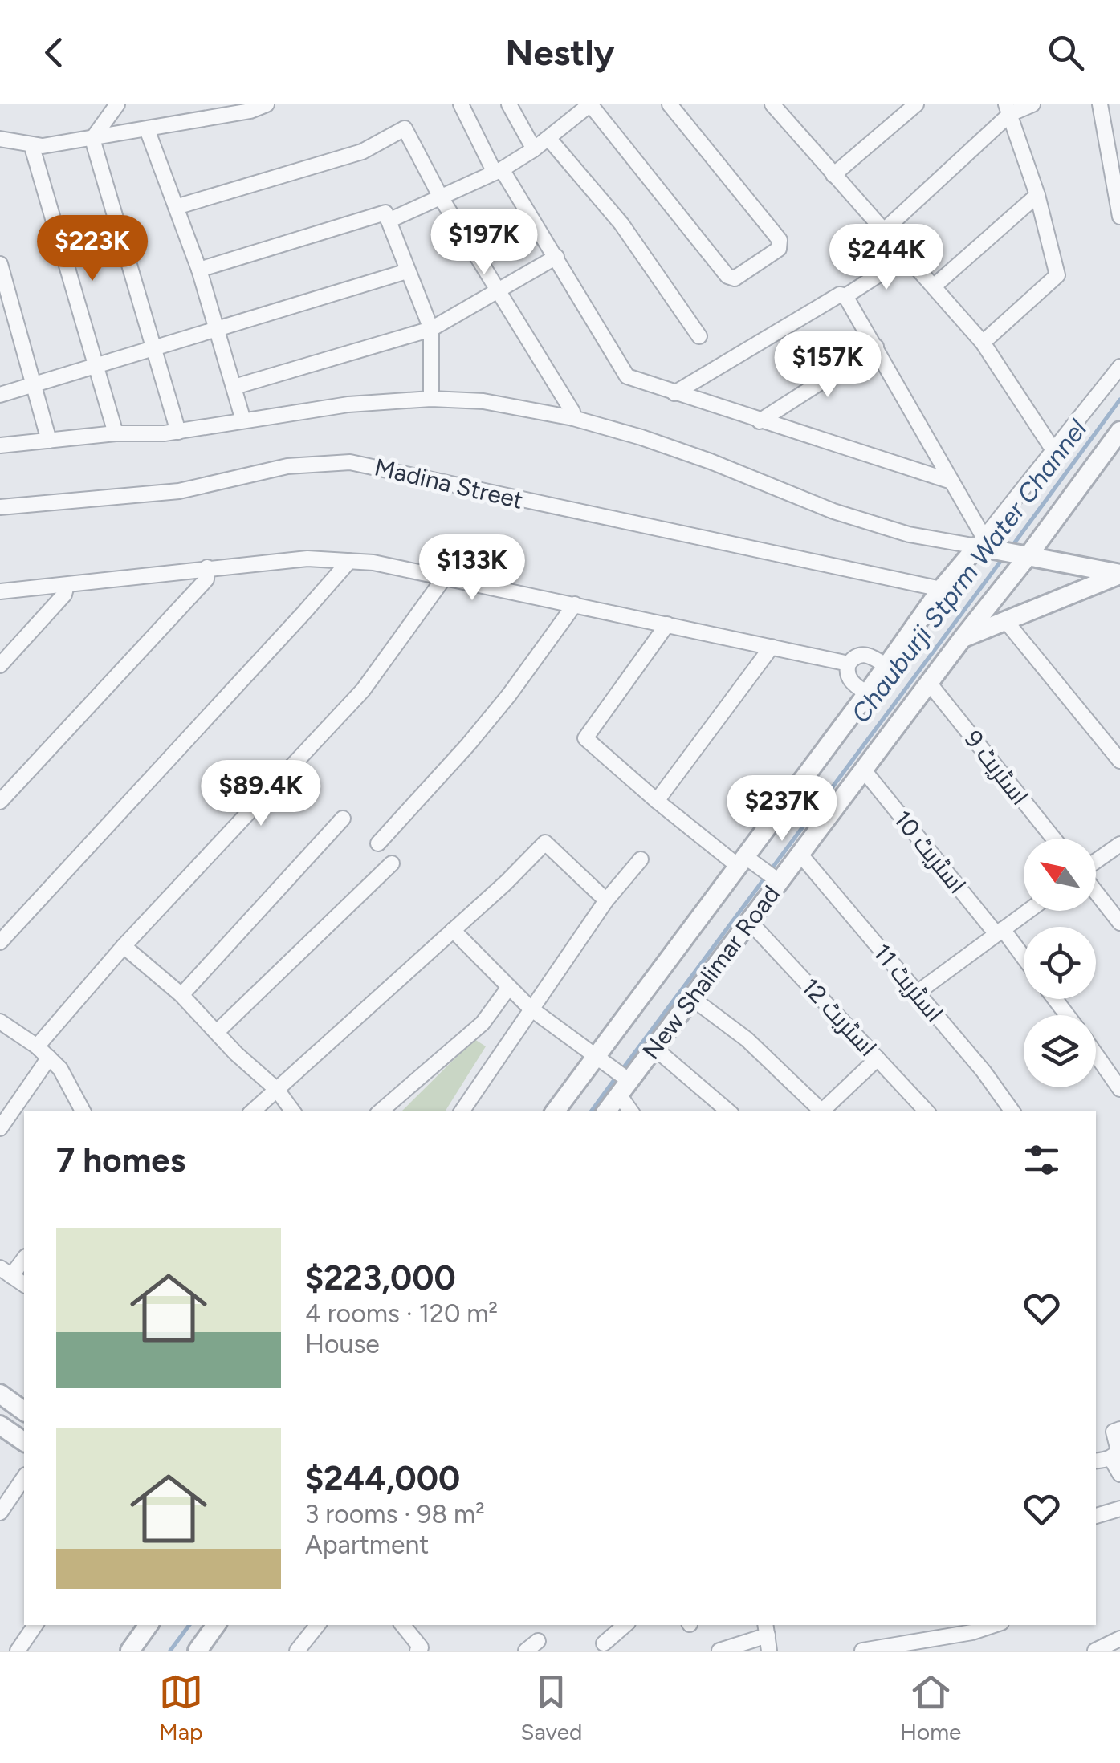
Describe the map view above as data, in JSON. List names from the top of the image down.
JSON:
{
  "streets": {
    "street": [
      "Madina Street",
      "اسٹریٹ 9",
      "اسٹریٹ 10",
      "New Shalimar Road",
      "اسٹریٹ 11",
      "اسٹریٹ 12"
    ]
  },
  "crossings": [
    ["اسٹریٹ 9", "New Shalimar Road"],
    ["اسٹریٹ 10", "New Shalimar Road"],
    ["New Shalimar Road", "اسٹریٹ 11"],
    ["New Shalimar Road", "اسٹریٹ 12"]
  ],
  "water": ["Chauburji Stprm Water Channel"],
  "north": "top left",
  "page": {
    "header": "Nestly",
    "price": [
      "$197K",
      "$223K",
      "$244K",
      "$157K",
      "$133K",
      "$89.4K",
      "$237K"
    ],
    "heading": "7 homes",
    "list": [
      {
        "name": "$223,000",
        "note": "4 rooms · 120 m² · House"
      },
      {
        "name": "$244,000",
        "note": "3 rooms · 98 m² · Apartment"
      }
    ],
    "tabs": ["Map", "Saved", "Home"]
  }
}
